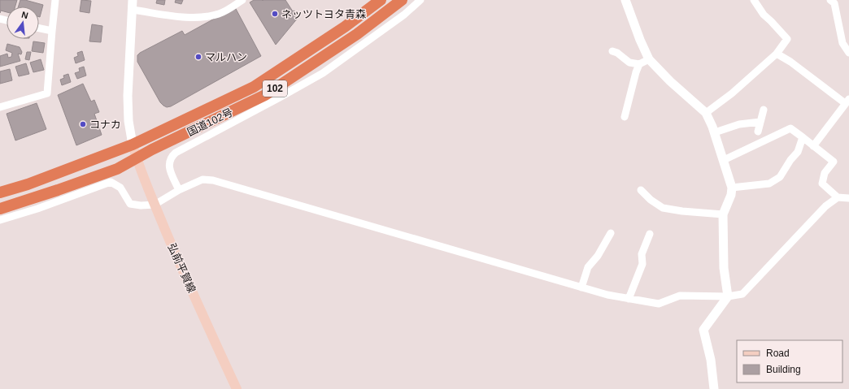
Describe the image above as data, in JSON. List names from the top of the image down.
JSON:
{
  "streets": {
    "highway": ["102", "国道102号"],
    "main road": ["弘前平賀線"]
  },
  "crossings": [
    ["国道102号", "弘前平賀線"]
  ],
  "places": ["ネッツトヨタ青森", "マルハン", "コナカ"],
  "legend": ["Road", "Building"],
  "north": "top"
}
